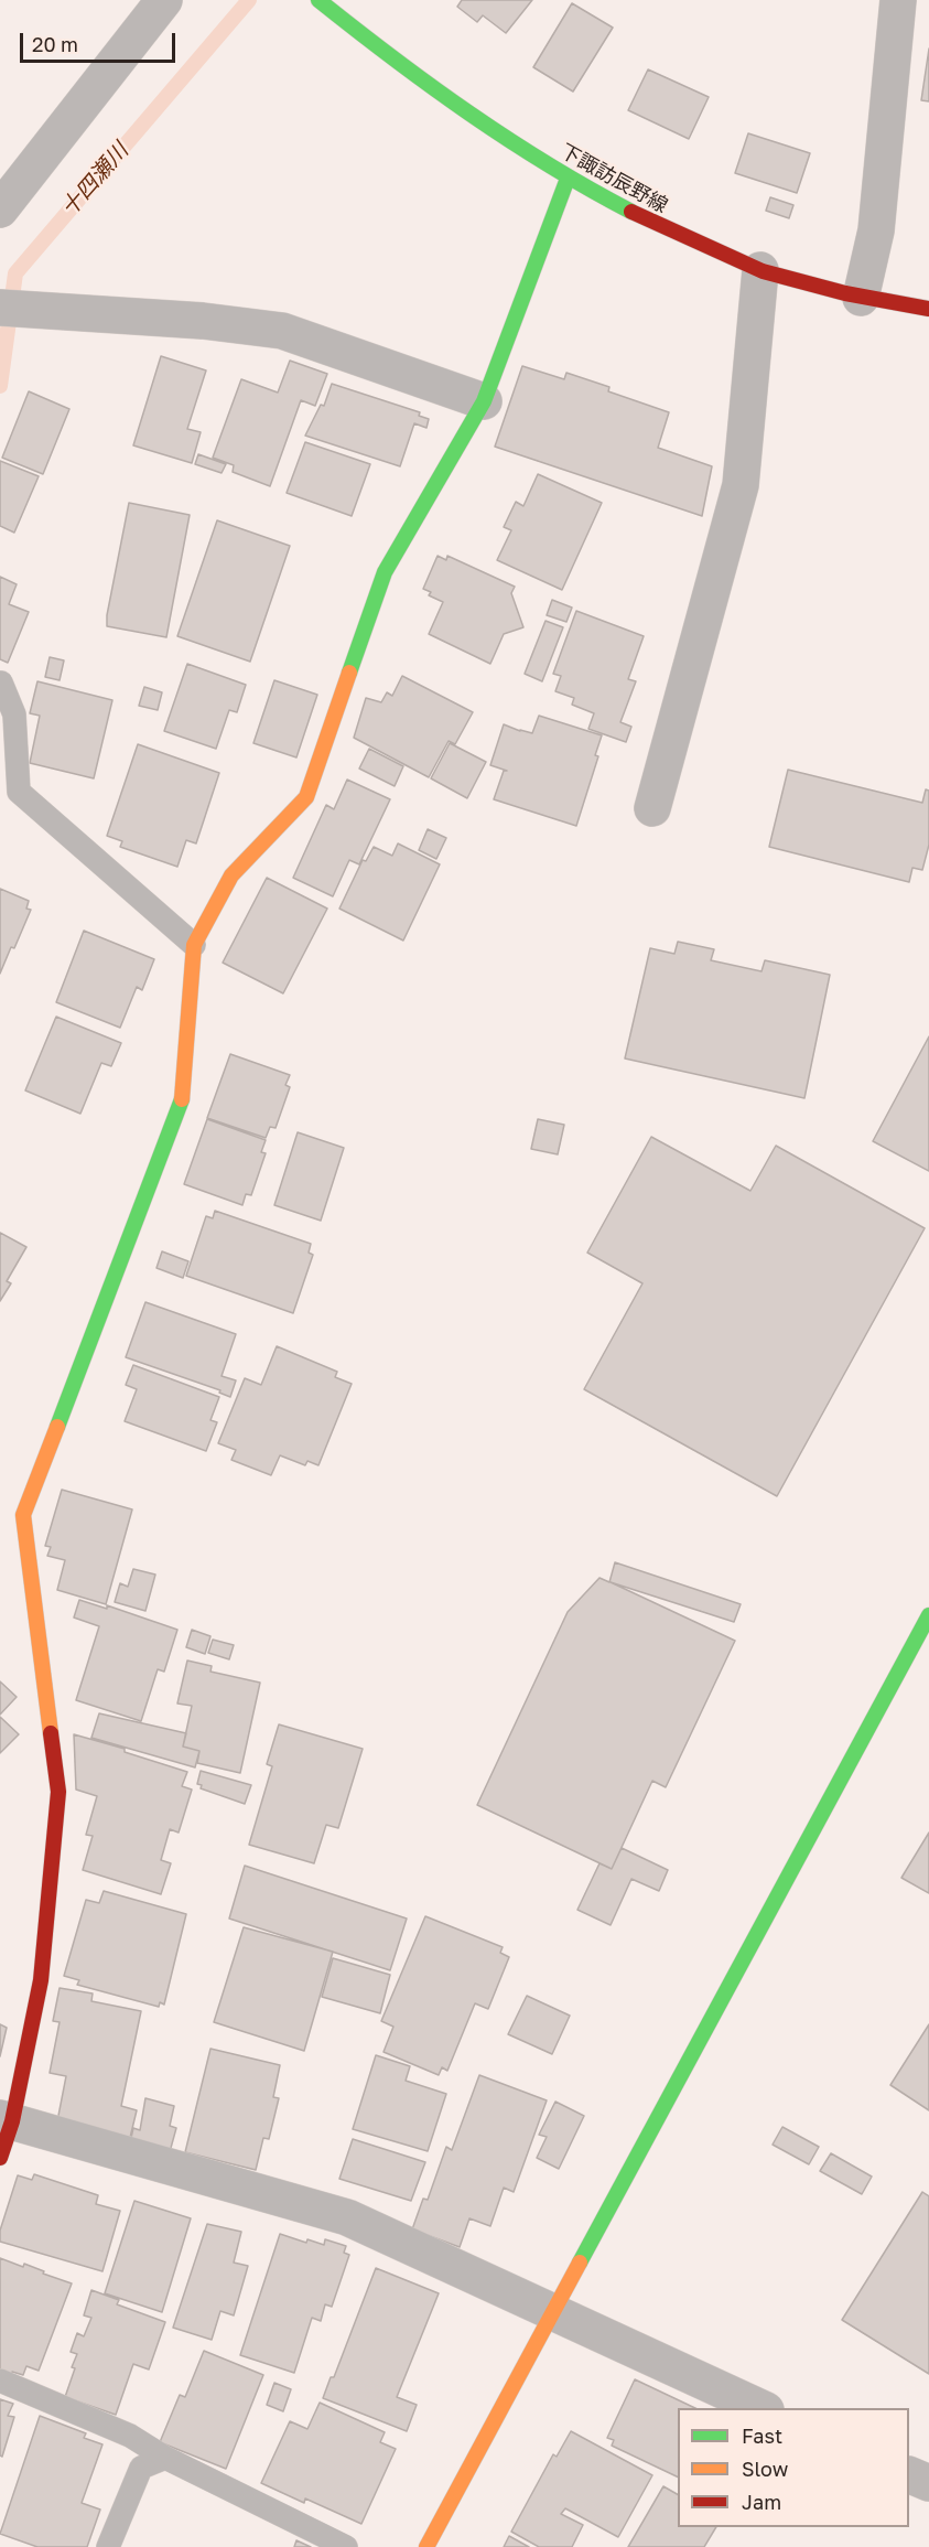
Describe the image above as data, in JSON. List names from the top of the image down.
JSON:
{
  "streets": {
    "street": ["下諏訪辰野線"]
  },
  "water": ["十四瀬川"],
  "legend": ["Fast", "Slow", "Jam"],
  "scale_bar": "20 m"
}
